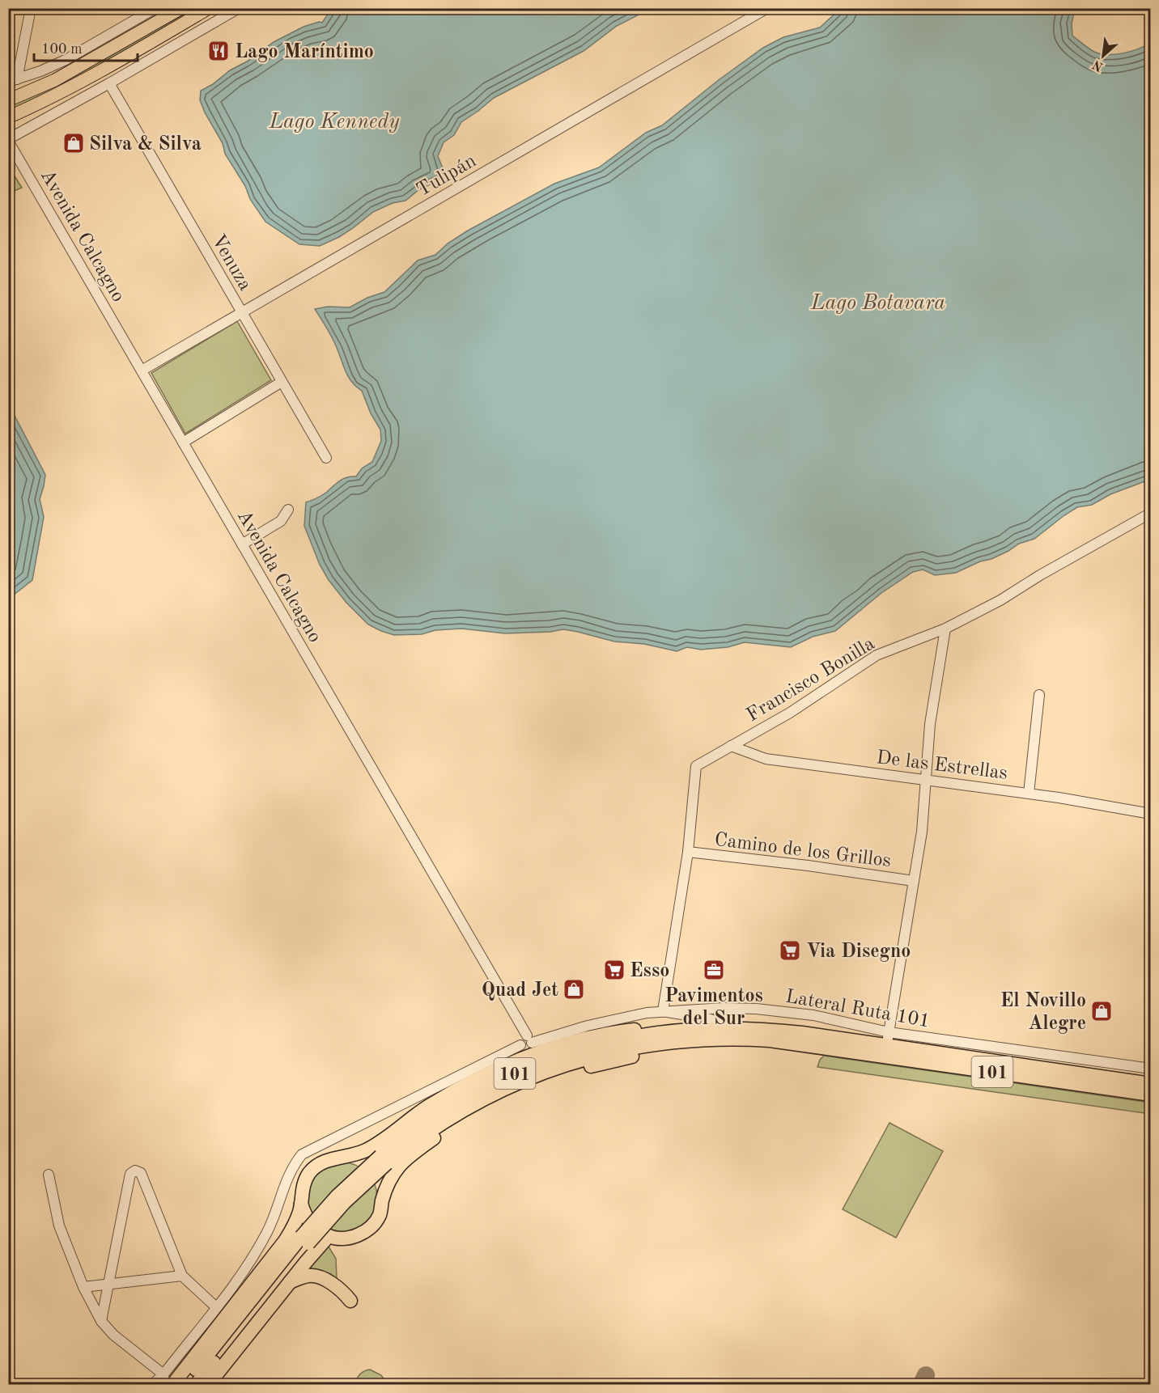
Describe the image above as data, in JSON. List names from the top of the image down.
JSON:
{
  "streets": {
    "highway": ["101"],
    "street": [
      "Tulipán",
      "Avenida Calcagno",
      "Venuza",
      "Francisco Bonilla",
      "De las Estrellas",
      "Camino de los Grillos",
      "Lateral Ruta 101"
    ]
  },
  "crossings": [
    ["Tulipán", "Avenida Calcagno"],
    ["Tulipán", "Venuza"],
    ["Avenida Calcagno", "Lateral Ruta 101"],
    ["Francisco Bonilla", "De las Estrellas"],
    ["Francisco Bonilla", "Camino de los Grillos"]
  ],
  "water": ["Lago Kennedy", "Lago Botavara"],
  "places": {
    "restaurant": ["Lago Maríntimo"],
    "shop": ["Silva & Silva", "Quad Jet", "El Novillo Alegre"],
    "supermarket": ["Via Disegno", "Esso"],
    "office": ["Pavimentos del Sur"]
  },
  "scale_bar": "100 m",
  "north": "bottom left"
}
